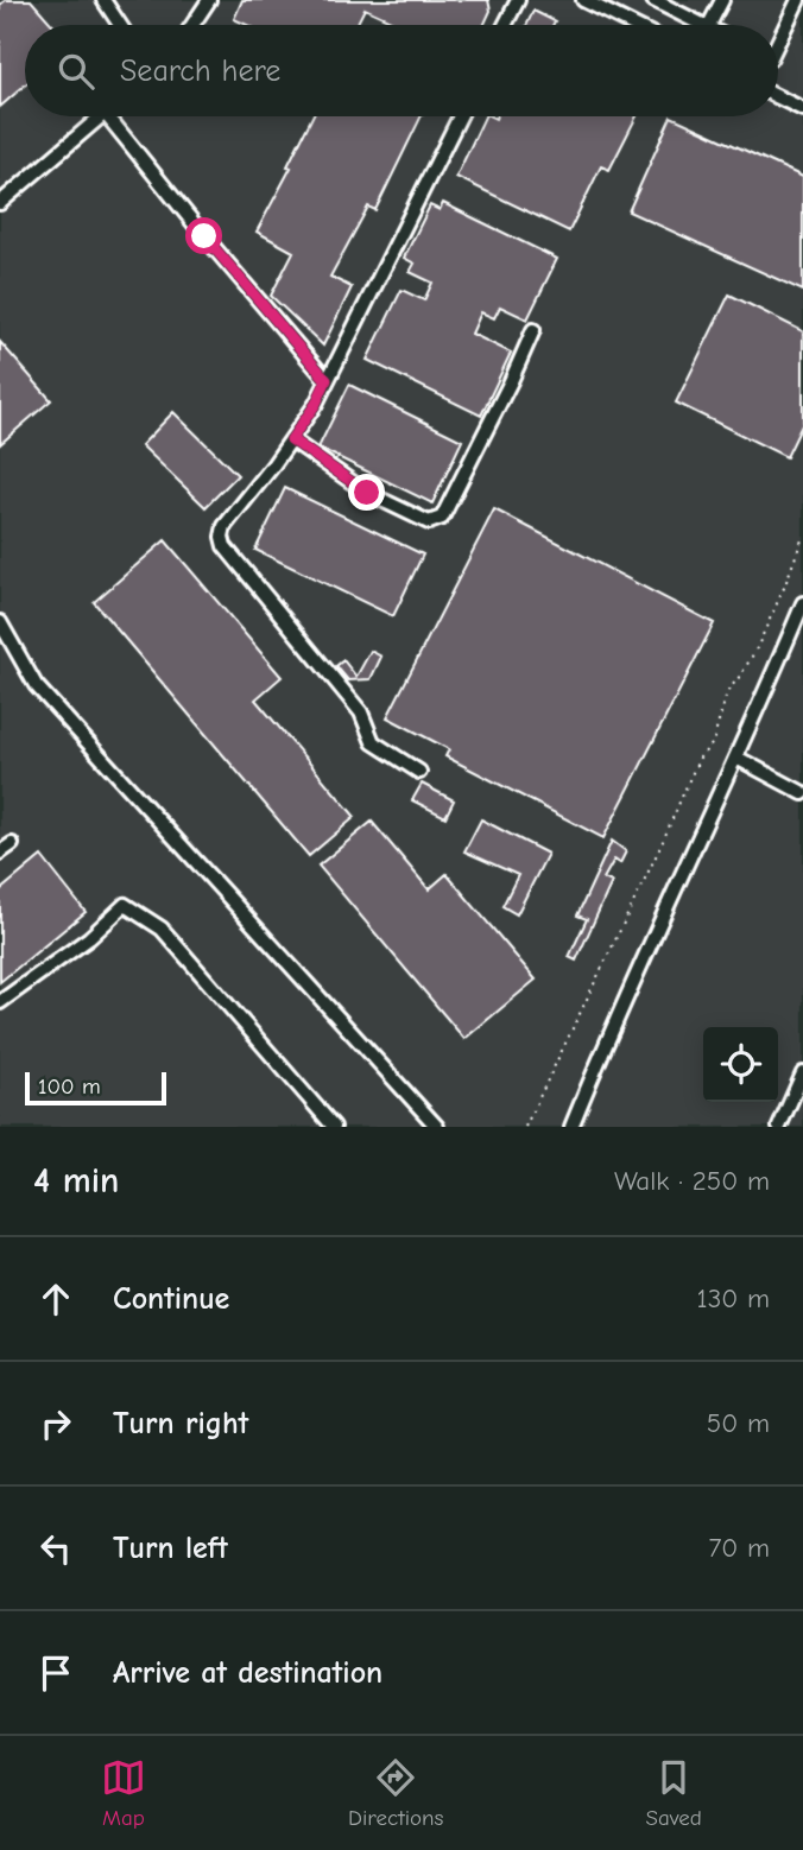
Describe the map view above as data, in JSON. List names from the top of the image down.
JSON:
{
  "scale_bar": "100 m",
  "page": {
    "search": "Search here",
    "scale": "100 m",
    "heading": ["4 min", "Walk · 250 m"],
    "list": [
      ["Continue", "130 m"],
      ["Turn right", "50 m"],
      ["Turn left", "70 m"],
      "Arrive at destination"
    ],
    "nav": ["Map", "Directions", "Saved"]
  }
}
